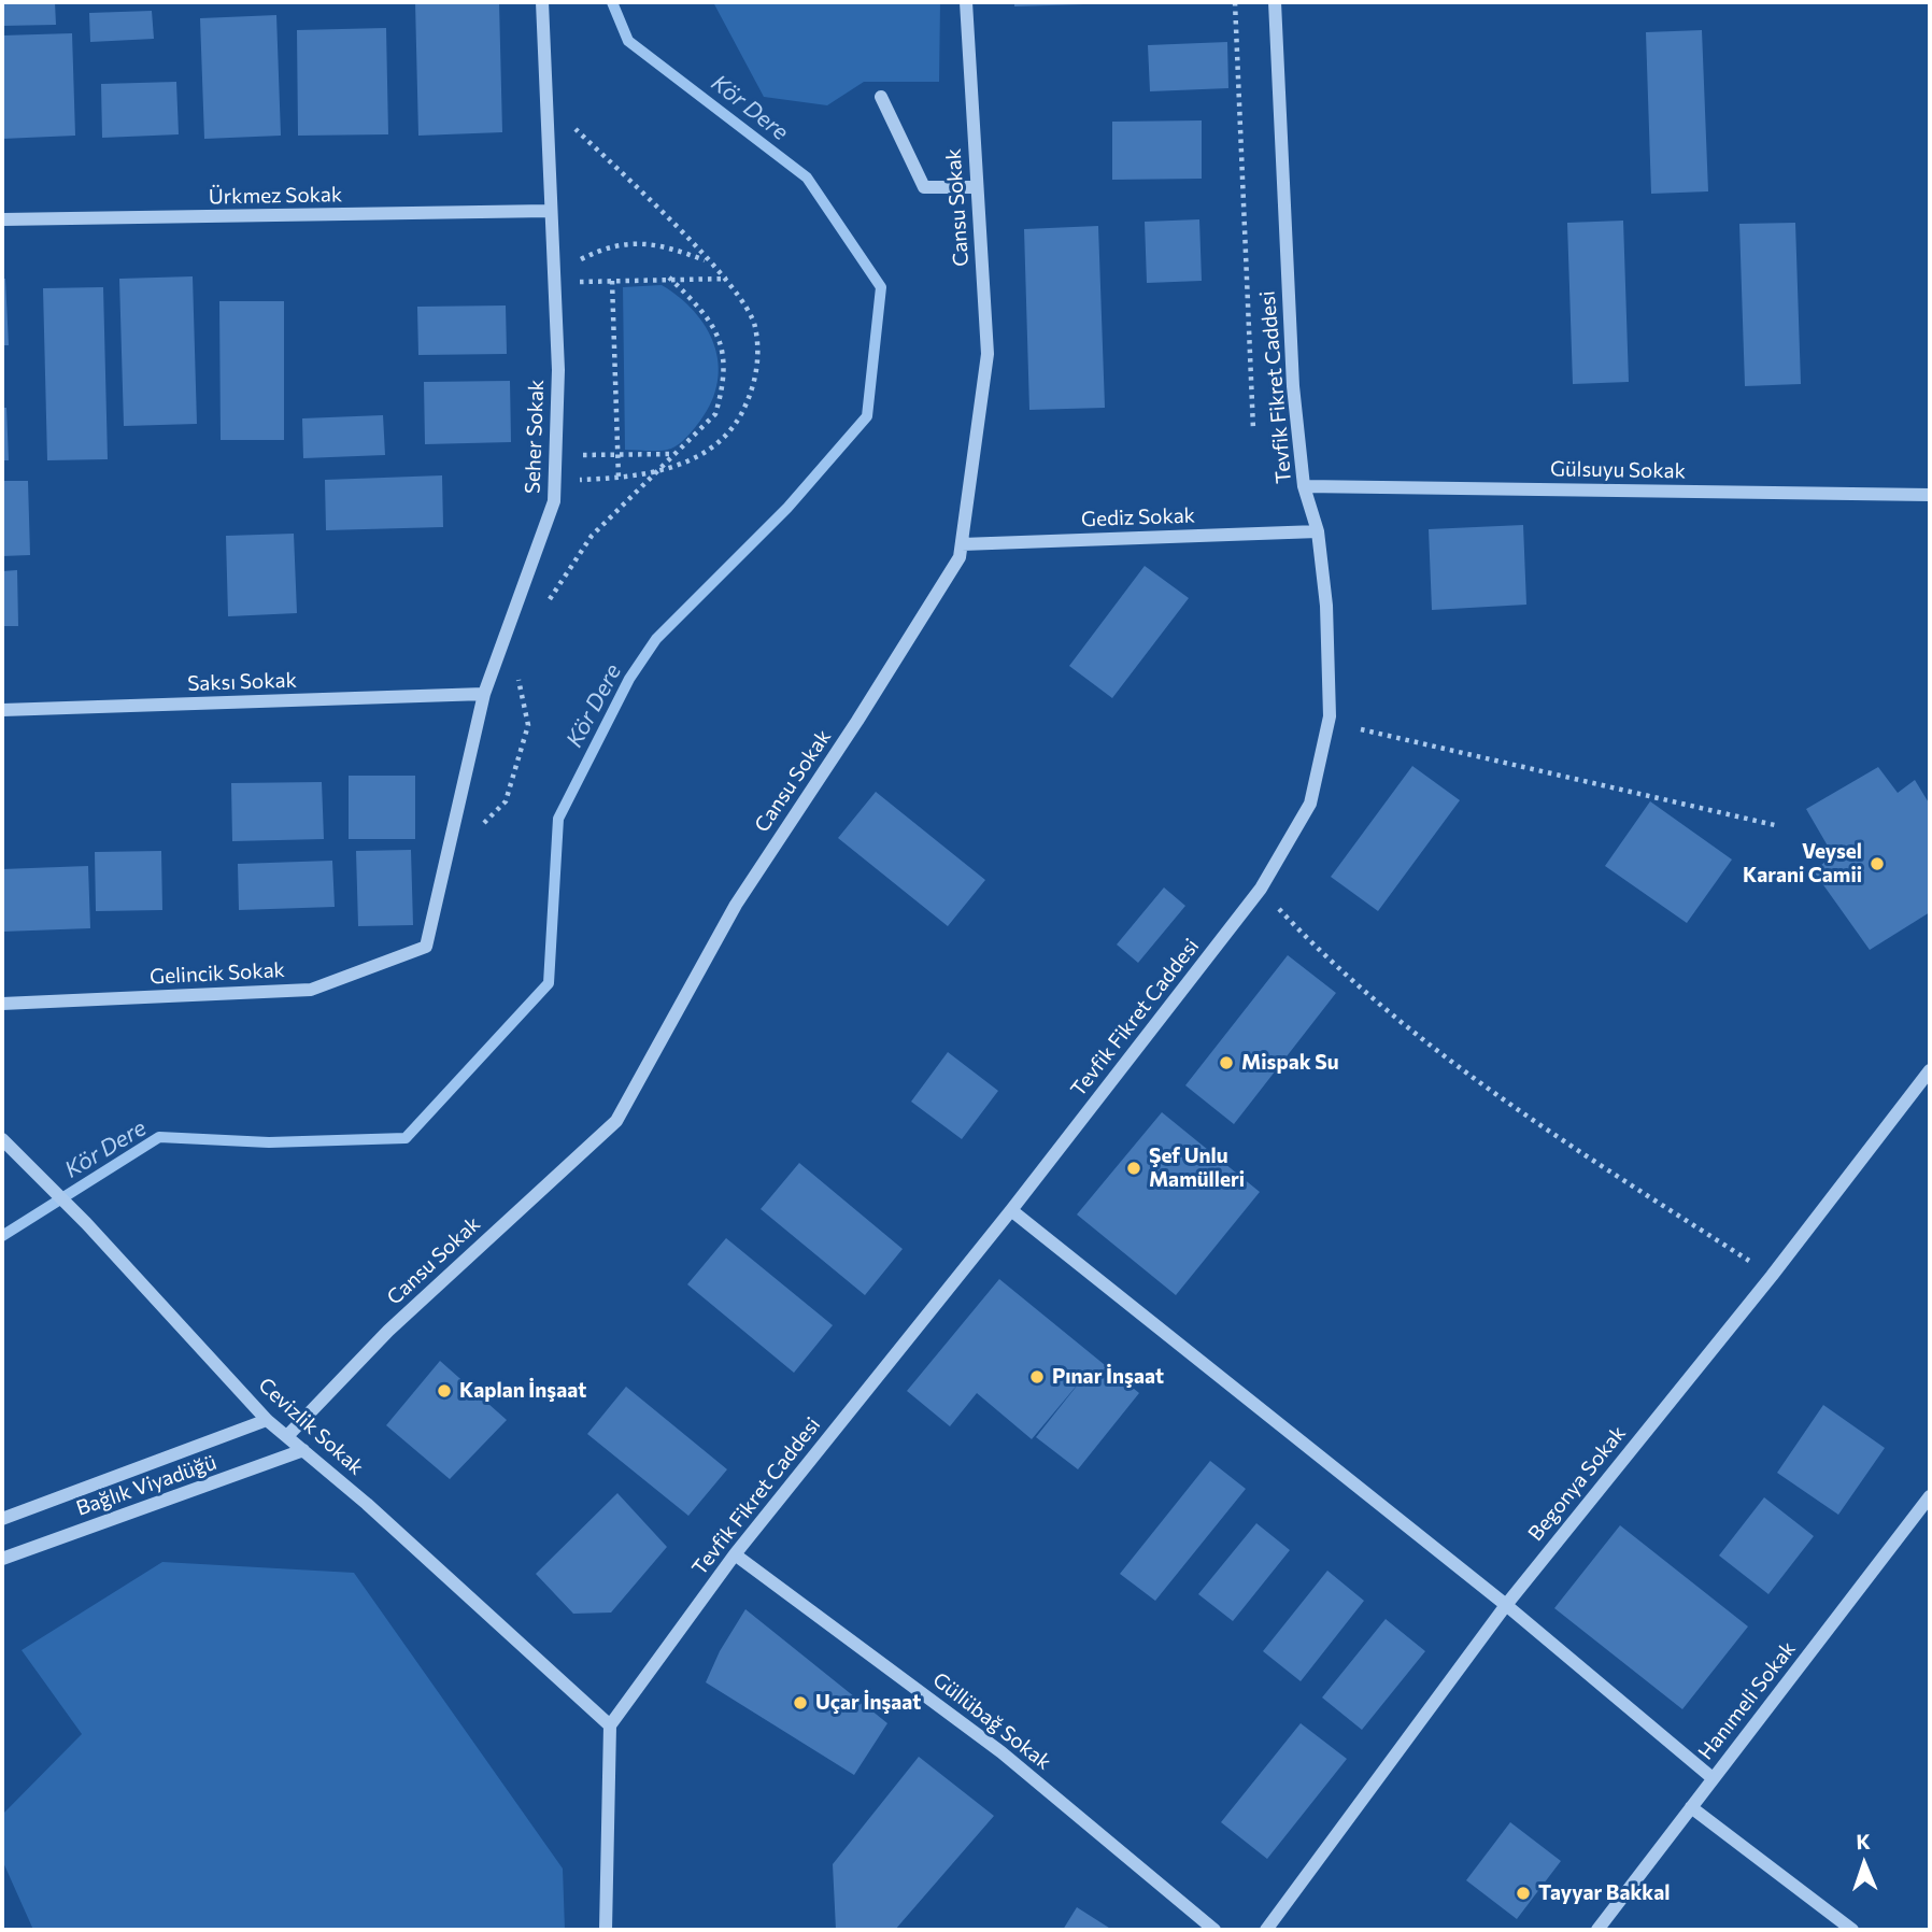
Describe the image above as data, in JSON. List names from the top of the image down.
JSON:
{
  "streets": {
    "street": [
      "Ürkmez Sokak",
      "Cansu Sokak",
      "Tevfik Fikret Caddesi",
      "Seher Sokak",
      "Gülsuyu Sokak",
      "Gediz Sokak",
      "Saksı Sokak",
      "Gelincik Sokak",
      "Cevizlik Sokak",
      "Begonya Sokak",
      "Bağlık Viyadüğü",
      "Hanımeli Sokak",
      "Güllübağ Sokak"
    ]
  },
  "crossings": [
    ["Ürkmez Sokak", "Seher Sokak"],
    ["Cansu Sokak", "Gediz Sokak"],
    ["Cansu Sokak", "Cevizlik Sokak"],
    ["Tevfik Fikret Caddesi", "Gülsuyu Sokak"],
    ["Tevfik Fikret Caddesi", "Gediz Sokak"],
    ["Tevfik Fikret Caddesi", "Cevizlik Sokak"],
    ["Tevfik Fikret Caddesi", "Güllübağ Sokak"],
    ["Seher Sokak", "Saksı Sokak"],
    ["Seher Sokak", "Gelincik Sokak"],
    ["Cevizlik Sokak", "Bağlık Viyadüğü"]
  ],
  "water": ["Kör Dere"],
  "places": [
    "Veysel Karani Camii",
    "Mispak Su",
    "Şef Unlu Mamülleri",
    "Pınar İnşaat",
    "Kaplan İnşaat",
    "Uçar İnşaat",
    "Tayyar Bakkal"
  ],
  "north": "top"
}
